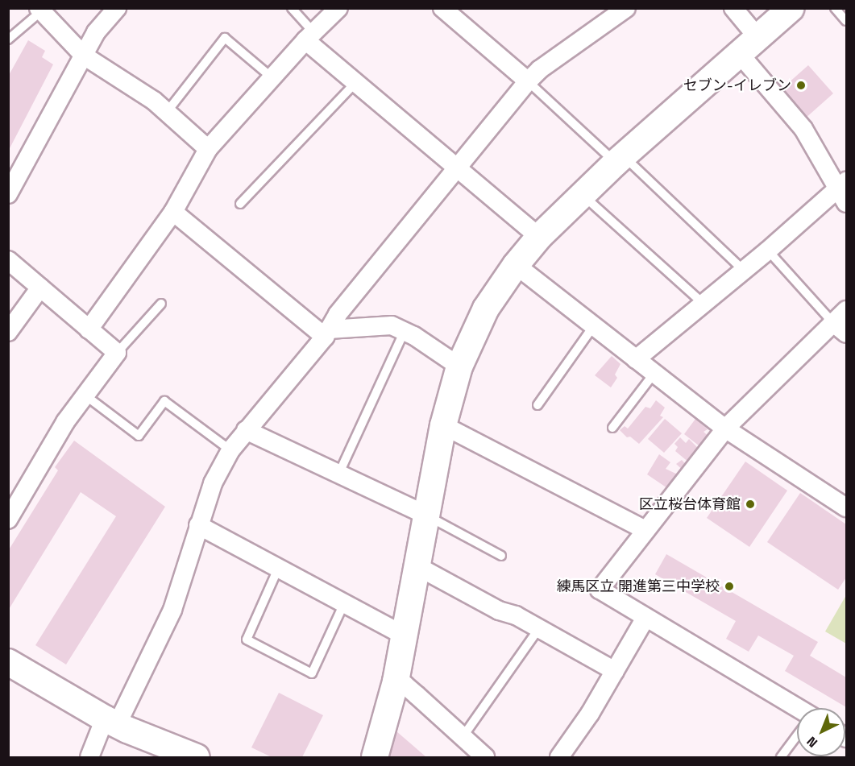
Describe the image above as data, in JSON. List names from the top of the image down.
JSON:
{
  "places": ["セブン-イレブン", "区立桜台体育館", "練馬区立 開進第三中学校"],
  "north": "bottom left"
}
